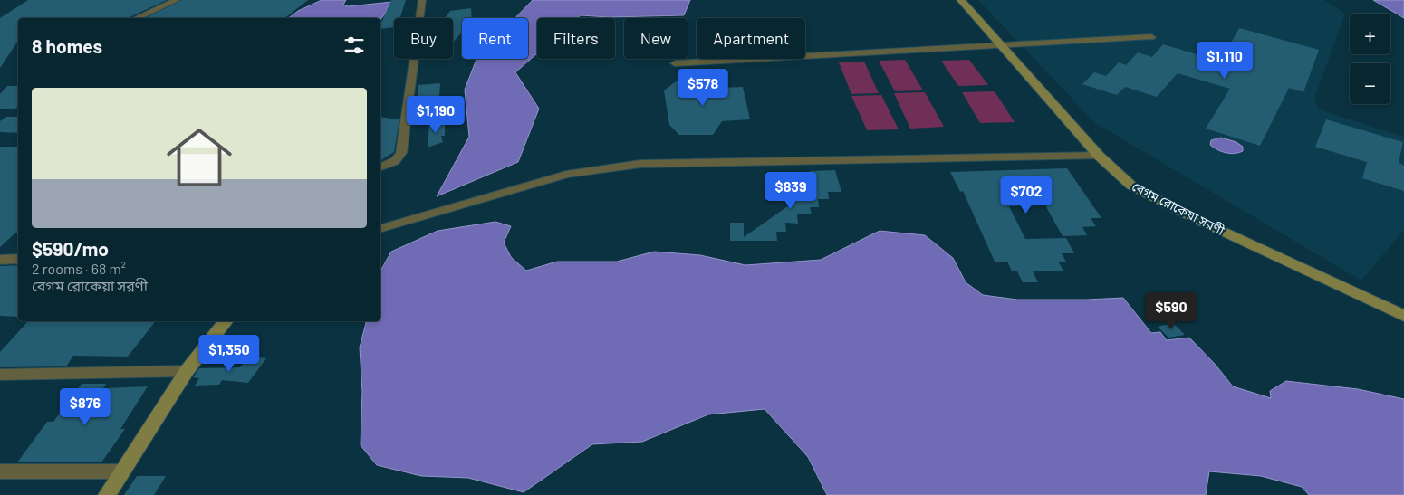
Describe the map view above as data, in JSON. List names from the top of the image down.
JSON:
{
  "streets": {
    "street": ["বেগম রোকেয়া সরণী"]
  },
  "page": {
    "map_buttons": ["+", "−"],
    "chip": [
      "Buy",
      "Rent",
      "Filters",
      "New",
      "Apartment"
    ],
    "heading": "8 homes",
    "price": [
      "$1,110",
      "$578",
      "$1,190",
      "$839",
      "$702",
      "$590",
      "$1,350",
      "$876"
    ],
    "list": [
      {
        "name": "$590/mo",
        "note": "2 rooms · 68 m² · বেগম রোকেয়া সরণী"
      }
    ]
  }
}
